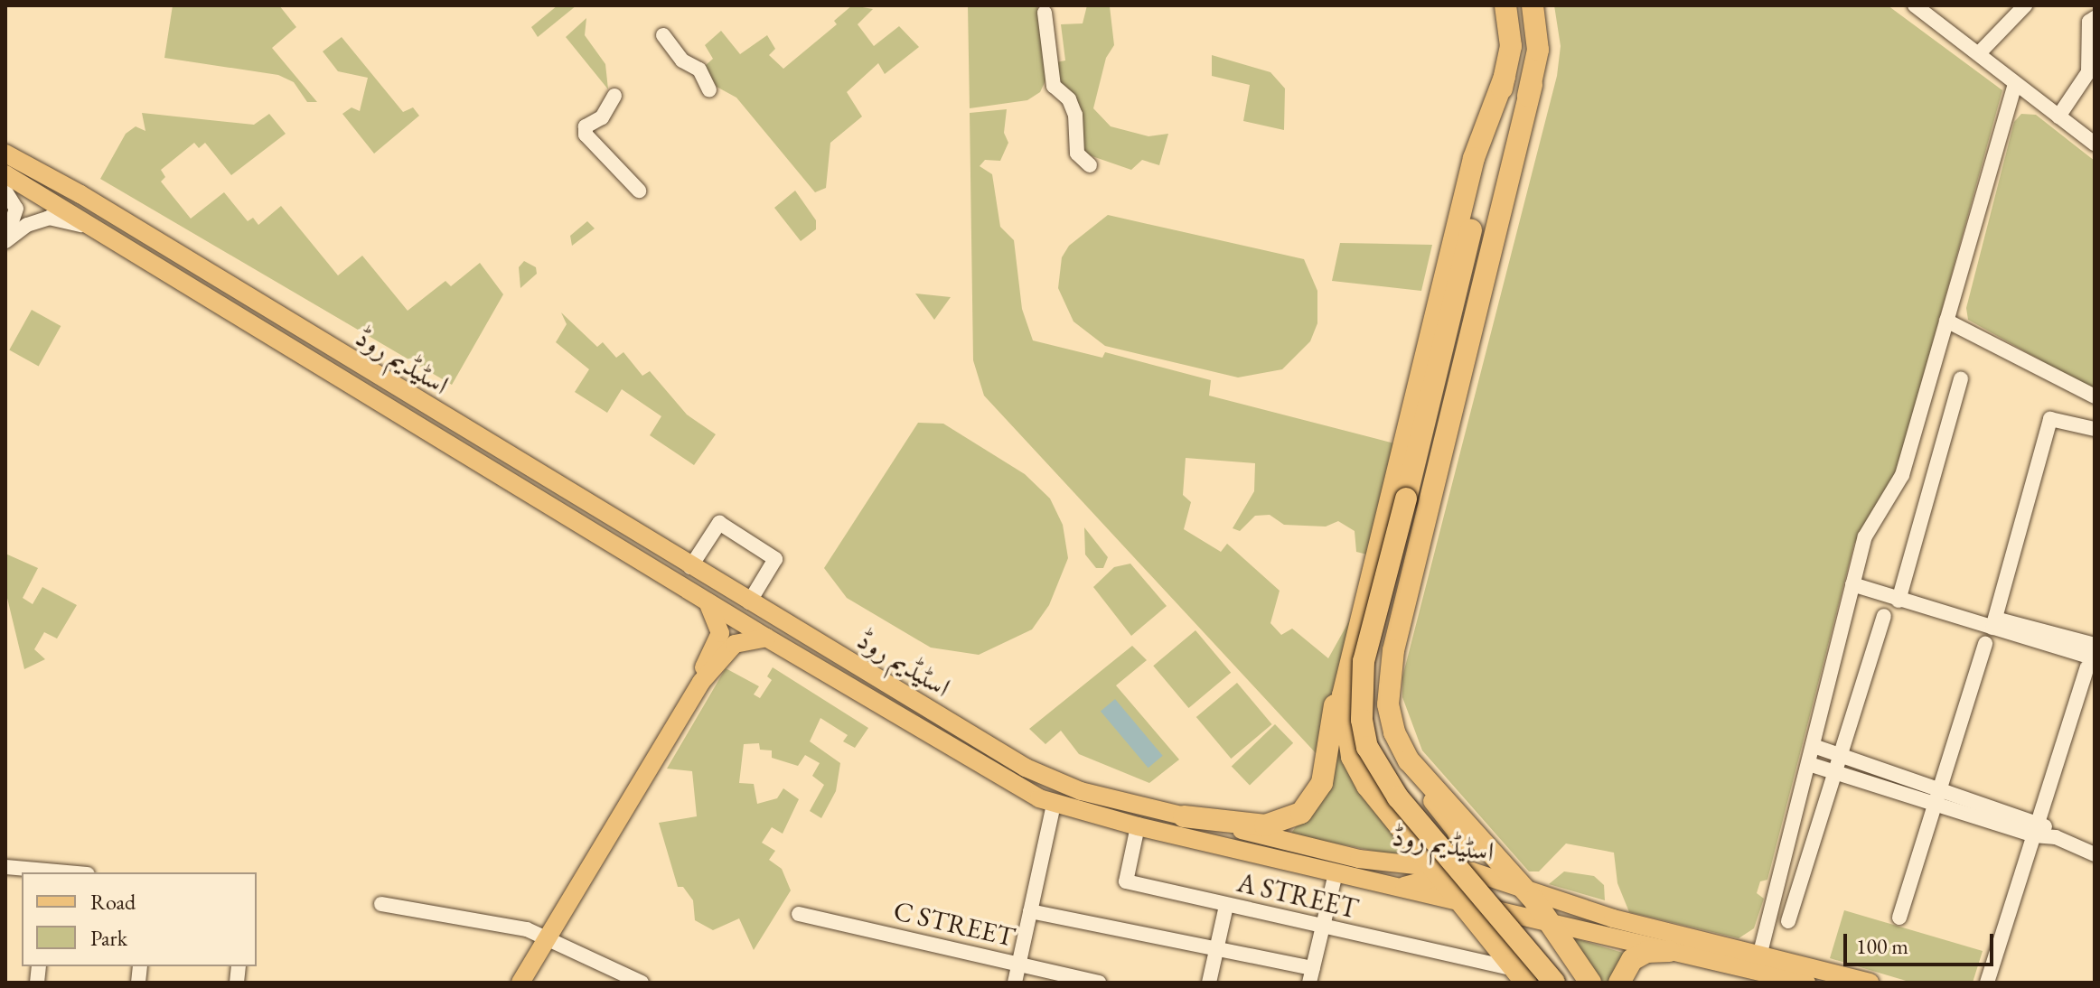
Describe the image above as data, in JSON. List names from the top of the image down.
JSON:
{
  "streets": {
    "main road": ["اسٹیڈیم روڈ"],
    "street": ["A STREET", "C STREET"]
  },
  "crossings": [
    ["اسٹیڈیم روڈ", "A STREET"]
  ],
  "legend": ["Road", "Park"],
  "scale_bar": "100 m"
}
